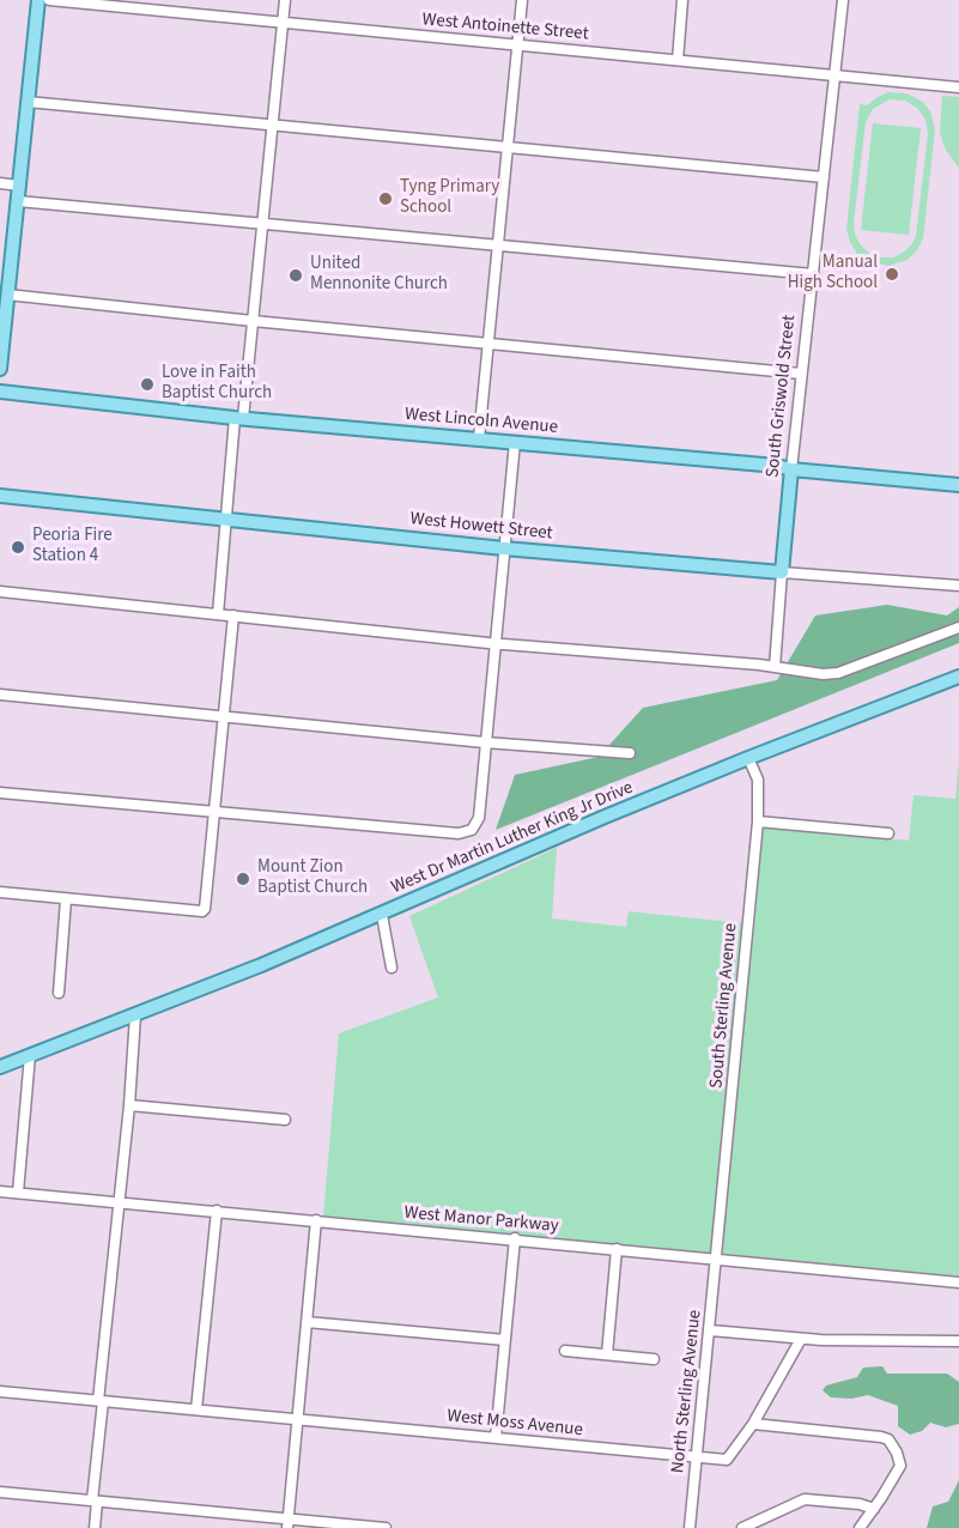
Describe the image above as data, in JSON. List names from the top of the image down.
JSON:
{
  "streets": {
    "main road": [
      "South Griswold Street",
      "West Lincoln Avenue",
      "West Howett Street",
      "West Dr Martin Luther King Jr Drive"
    ],
    "street": [
      "West Antoinette Street",
      "South Sterling Avenue",
      "West Manor Parkway",
      "North Sterling Avenue",
      "West Moss Avenue"
    ]
  },
  "crossings": [
    ["West Antoinette Street", "South Griswold Street"],
    ["South Griswold Street", "West Lincoln Avenue"],
    ["South Griswold Street", "West Howett Street"],
    ["West Dr Martin Luther King Jr Drive", "South Sterling Avenue"],
    ["South Sterling Avenue", "West Manor Parkway"],
    ["South Sterling Avenue", "North Sterling Avenue"],
    ["West Manor Parkway", "North Sterling Avenue"],
    ["North Sterling Avenue", "West Moss Avenue"]
  ],
  "places": [
    "Tyng Primary School",
    "Manual High School",
    "United Mennonite Church",
    "Love in Faith Baptist Church",
    "Peoria Fire Station 4",
    "Mount Zion Baptist Church"
  ]
}
